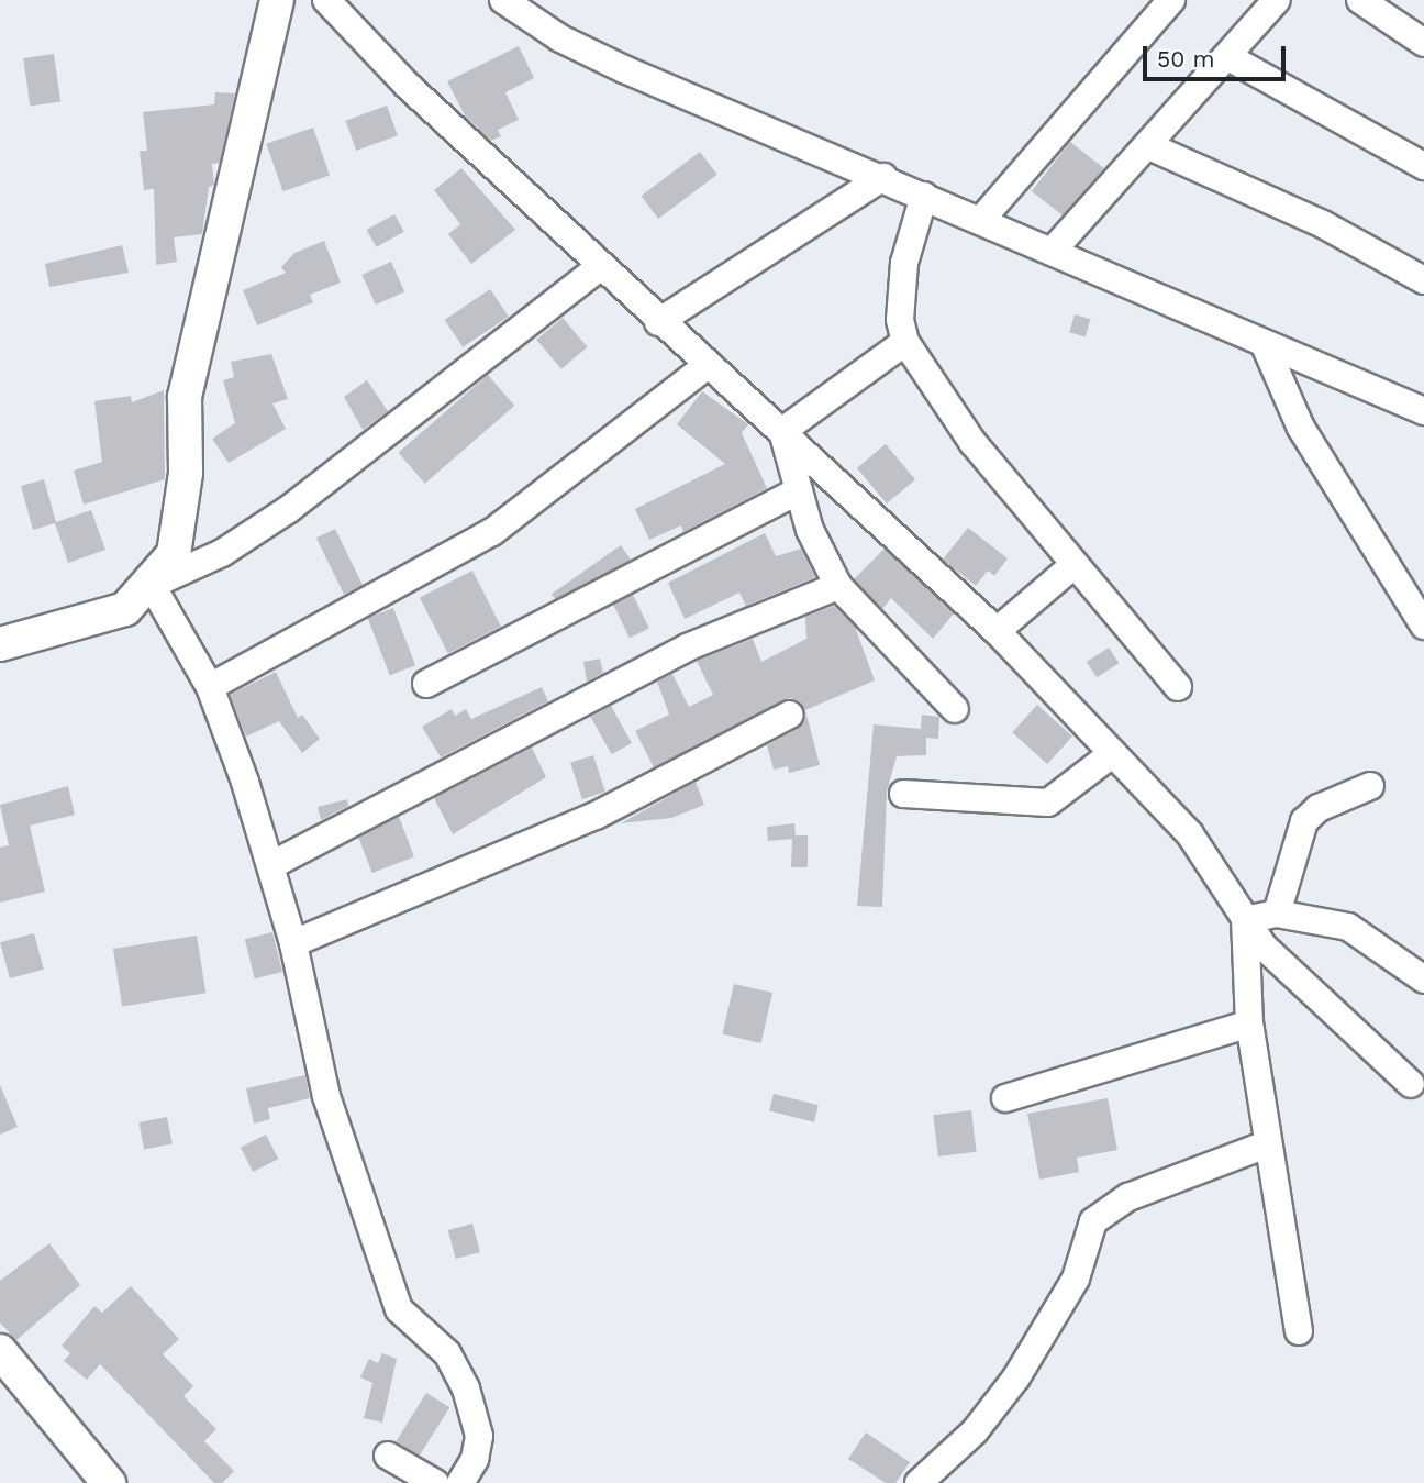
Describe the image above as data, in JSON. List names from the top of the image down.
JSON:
{
  "scale_bar": "50 m"
}
